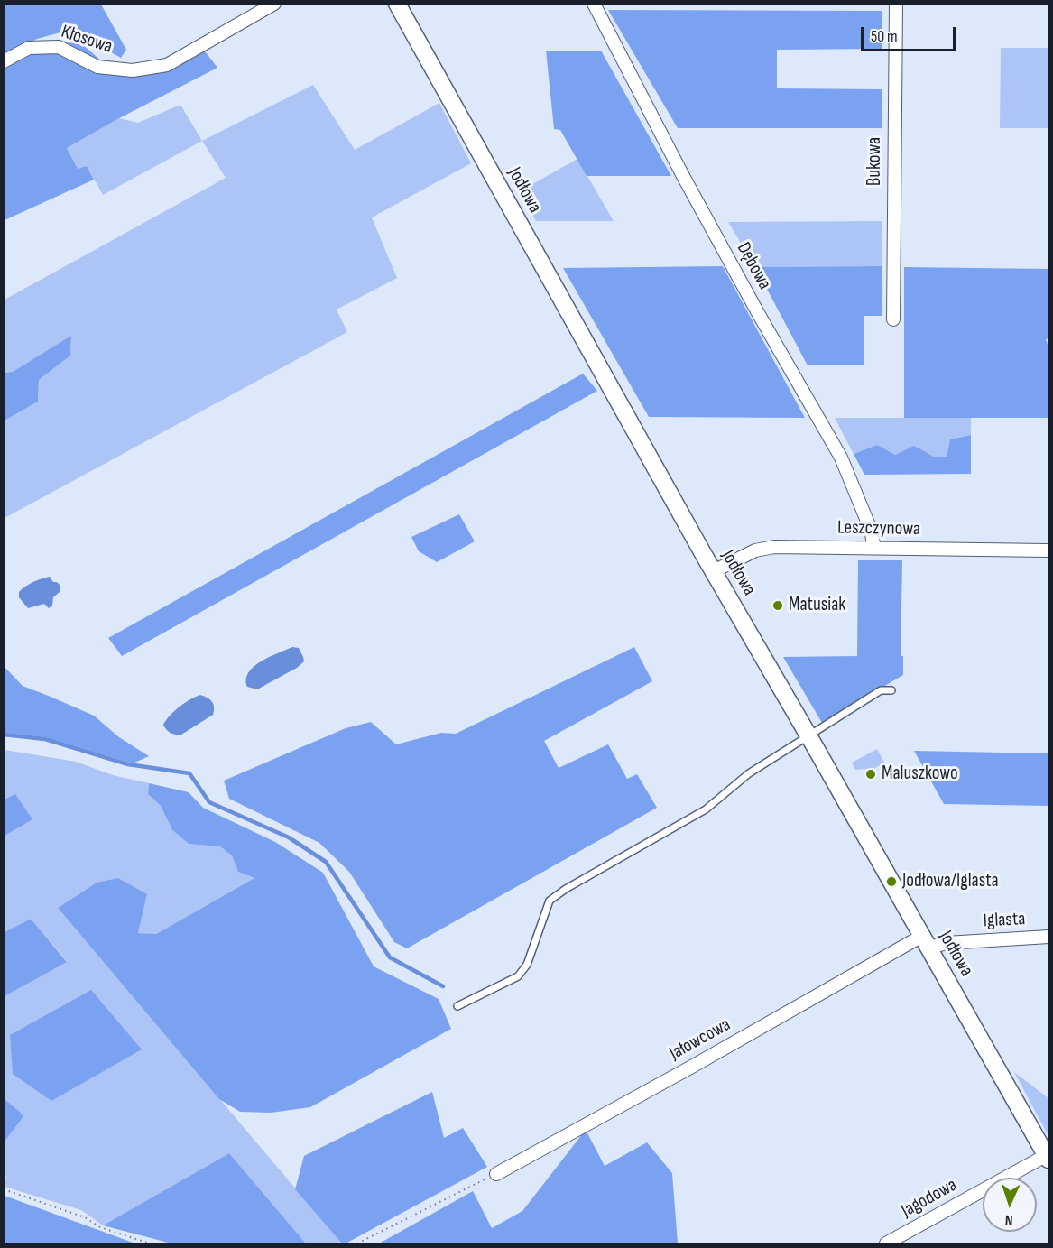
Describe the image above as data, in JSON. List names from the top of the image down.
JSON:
{
  "streets": {
    "street": [
      "Kłosowa",
      "Bukowa",
      "Jodłowa",
      "Dębowa",
      "Leszczynowa",
      "Iglasta",
      "Jałowcowa",
      "Jagodowa"
    ]
  },
  "crossings": [
    ["Jodłowa", "Leszczynowa"],
    ["Jodłowa", "Iglasta"],
    ["Jodłowa", "Jałowcowa"],
    ["Jodłowa", "Jagodowa"],
    ["Dębowa", "Leszczynowa"],
    ["Iglasta", "Jałowcowa"]
  ],
  "places": ["Matusiak", "Maluszkowo", "Jodłowa/Iglasta"],
  "scale_bar": "50 m",
  "north": "bottom"
}
